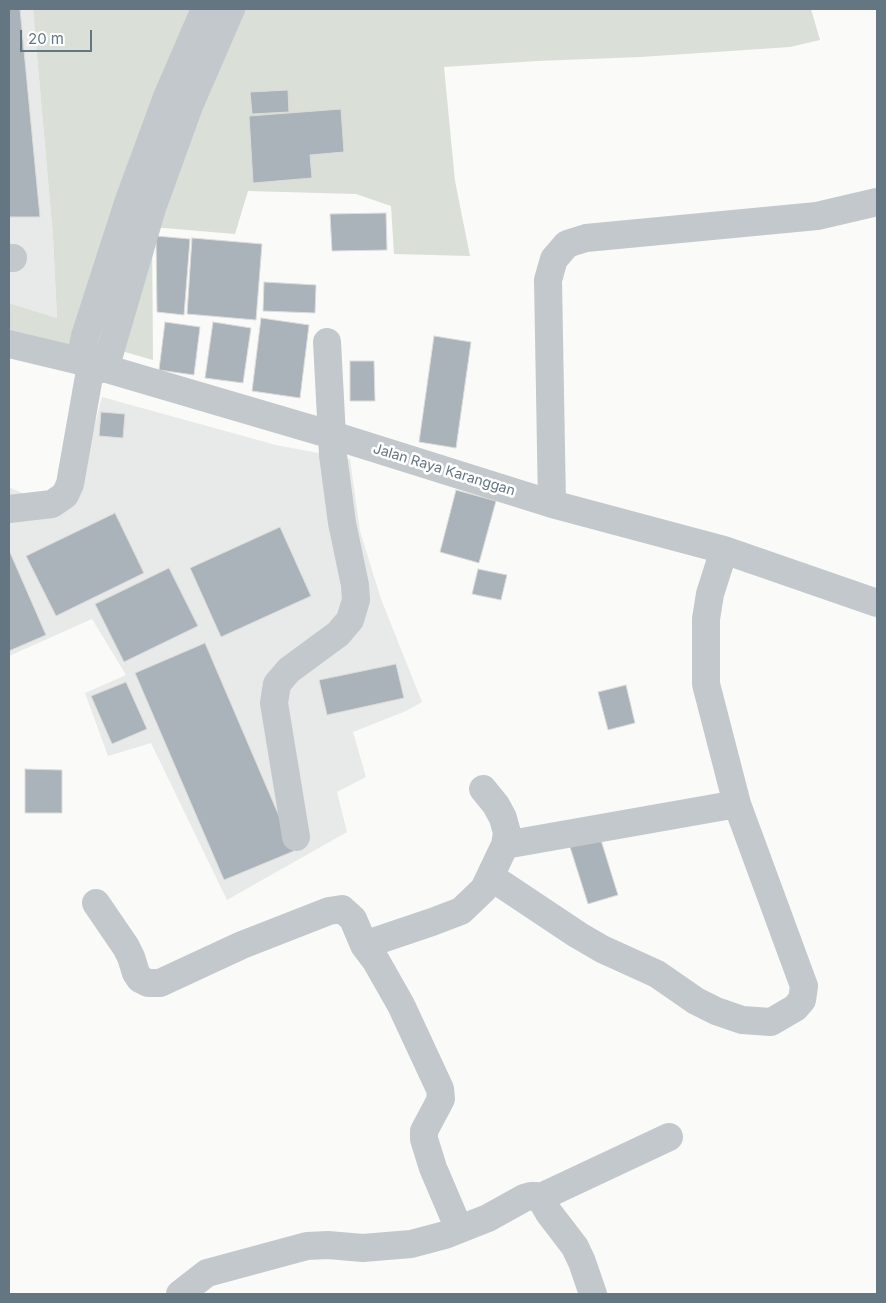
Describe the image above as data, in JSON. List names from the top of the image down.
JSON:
{
  "streets": {
    "street": ["Jalan Raya Karanggan"]
  },
  "scale_bar": "20 m"
}
